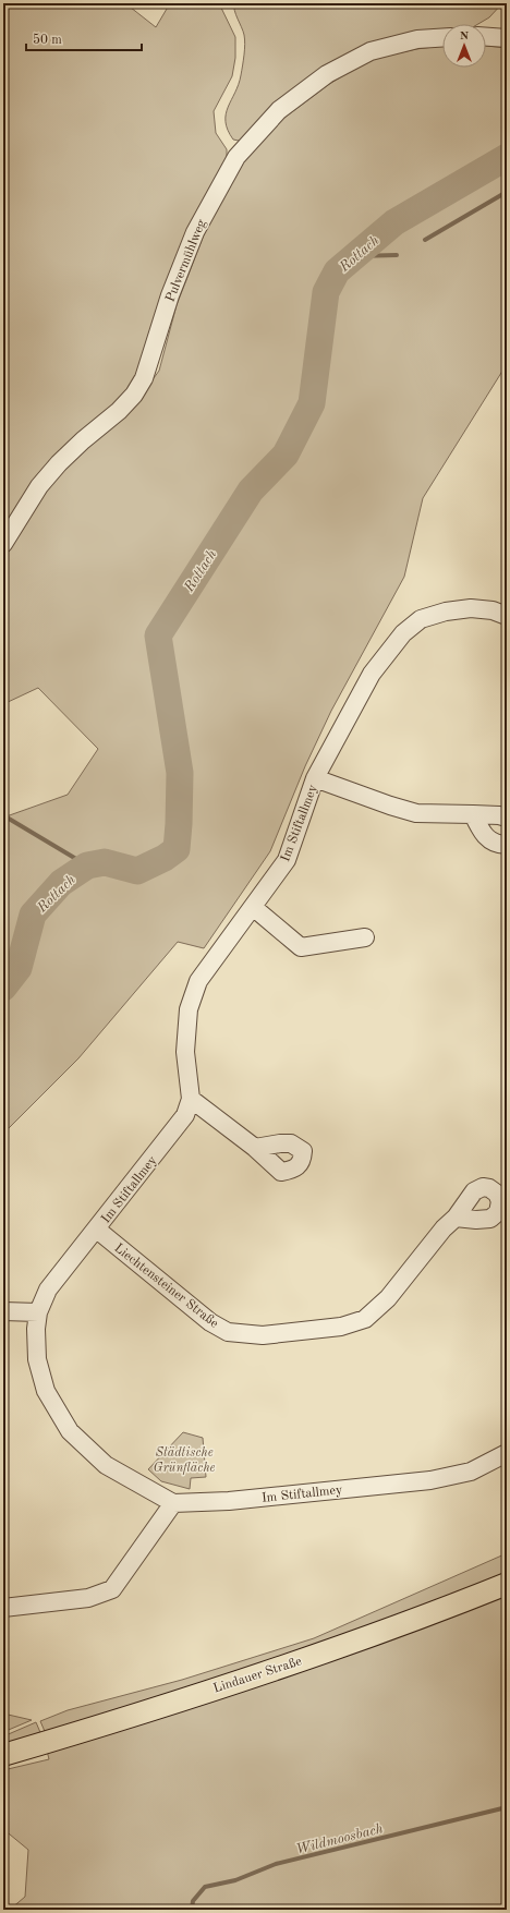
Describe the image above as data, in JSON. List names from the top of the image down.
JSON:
{
  "streets": {
    "main road": ["Lindauer Straße"],
    "street": ["Pulvermühlweg", "Im Stiftallmey", "Liechtensteiner Straße"]
  },
  "crossings": [
    ["Im Stiftallmey", "Liechtensteiner Straße"]
  ],
  "water": ["Rottach", "Wildmoosbach"],
  "parks": ["Städtische Grünfläche"],
  "scale_bar": "50 m",
  "north": "top"
}
